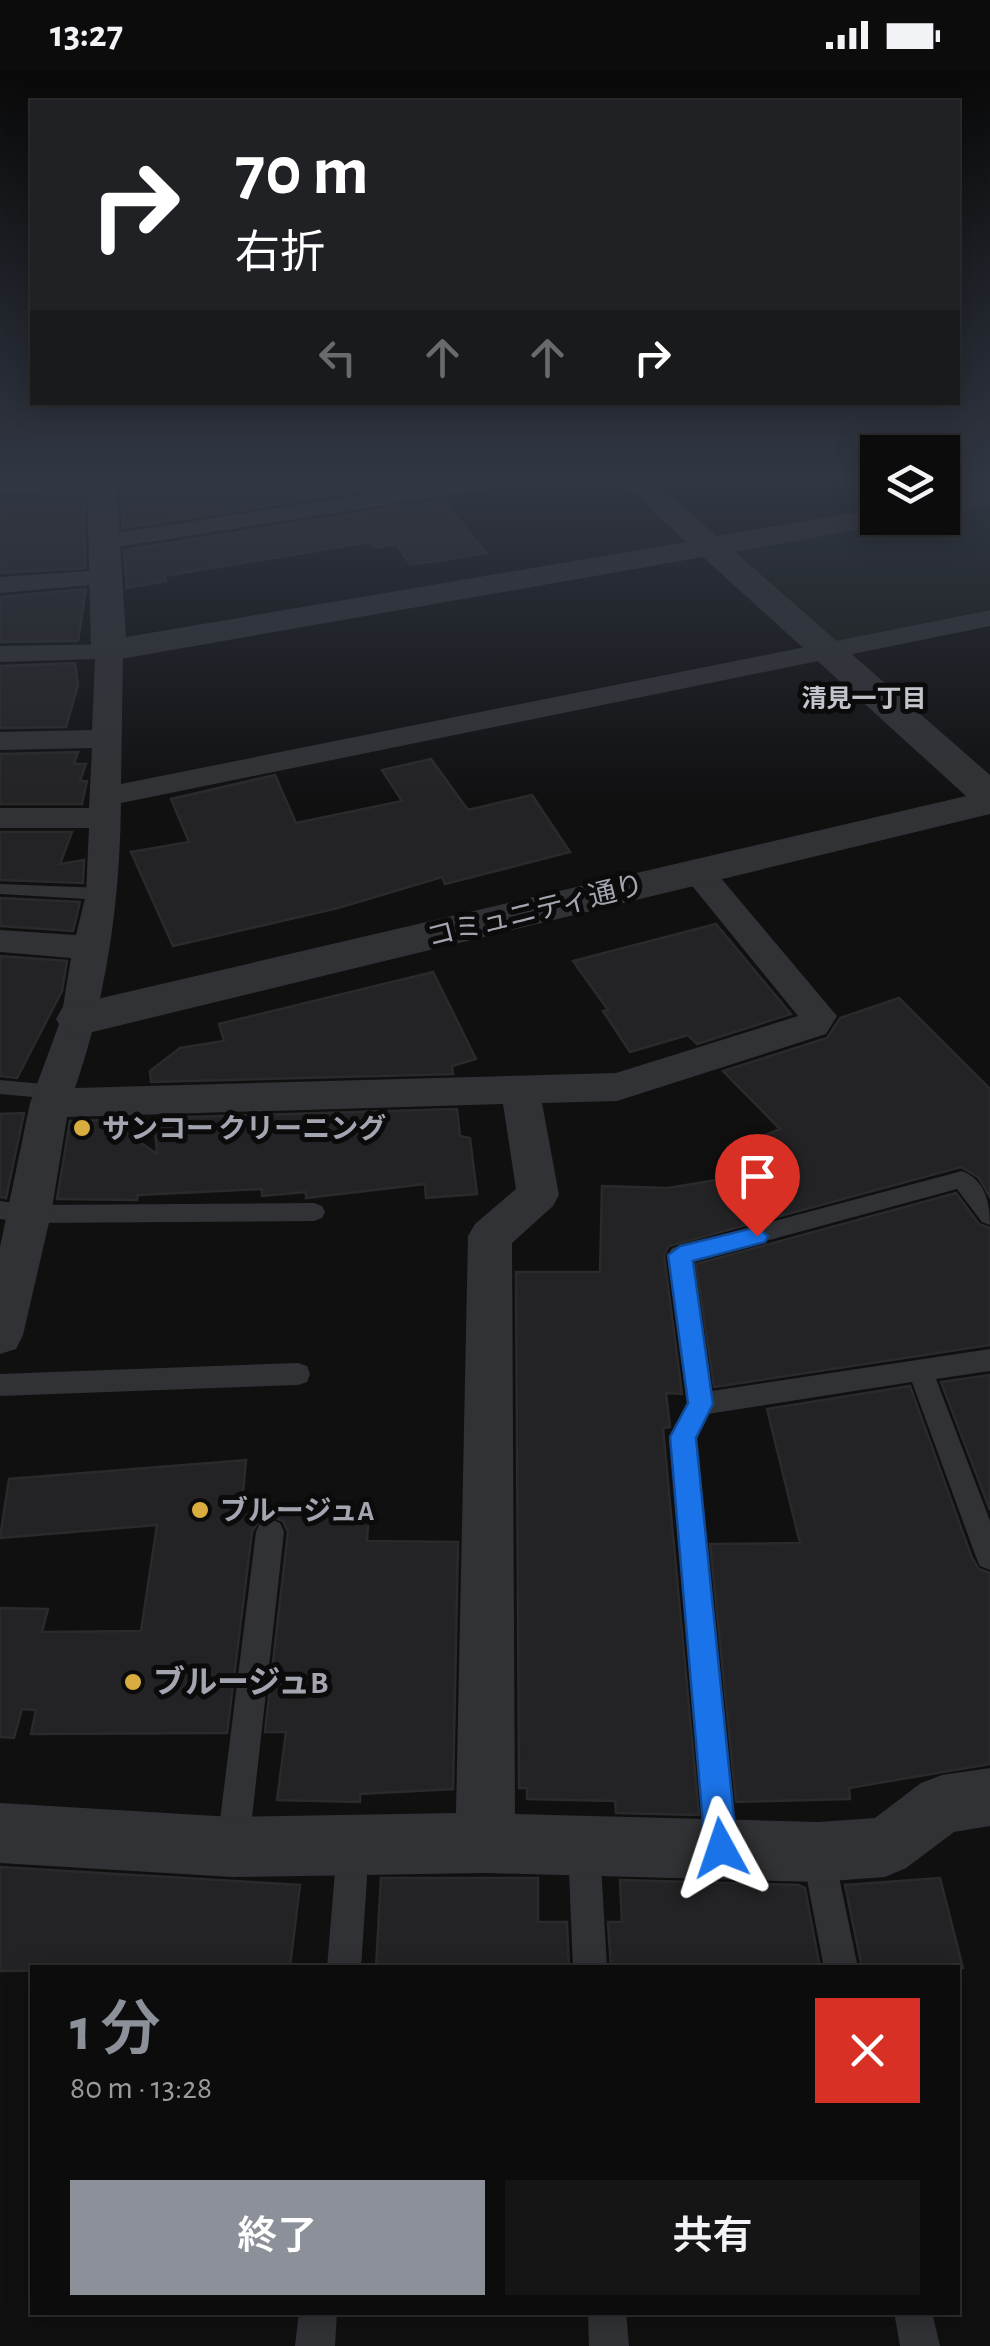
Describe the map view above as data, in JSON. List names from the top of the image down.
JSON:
{
  "streets": {
    "street": ["コミュニティ通り"]
  },
  "districts": ["清見一丁目"],
  "places": ["サンコー クリーニング", "ブルージュA", "ブルージュB"],
  "page": {
    "status": "13:27",
    "turn": ["70 m", "右折"],
    "heading": ["1 分", "80 m · 13:28"],
    "buttons": ["終了", "共有"]
  }
}
